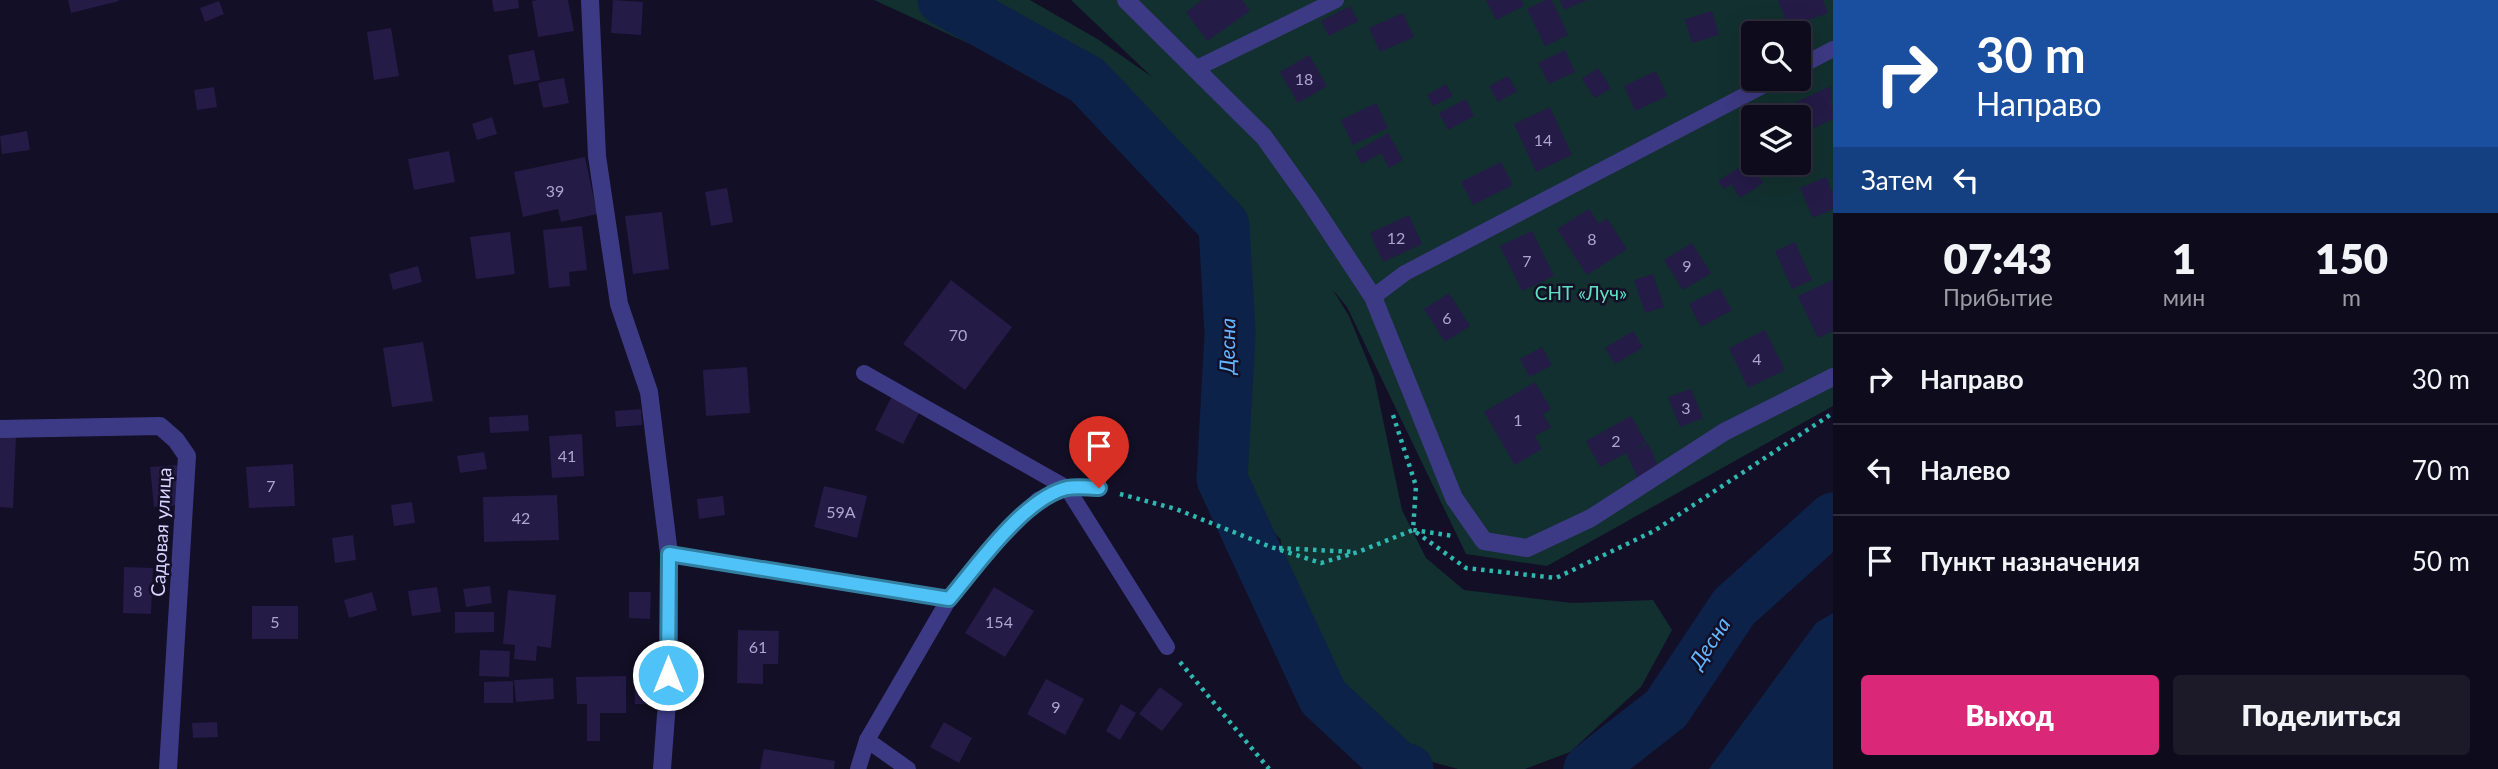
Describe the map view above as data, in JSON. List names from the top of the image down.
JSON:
{
  "streets": {
    "street": ["Садовая улица"]
  },
  "water": ["Десна"],
  "parks": ["СНТ «Луч»"],
  "house_numbers": [
    "18",
    "14",
    "39",
    "12",
    "8",
    "7",
    "9",
    "6",
    "70",
    "4",
    "3",
    "1",
    "2",
    "41",
    "7",
    "59А",
    "42",
    "8",
    "5",
    "154",
    "61",
    "9"
  ],
  "page": {
    "turn": ["30 m", "Направо"],
    "then": "Затем",
    "eta": [
      "07:43",
      "Прибытие",
      "1",
      "мин",
      "150",
      "m"
    ],
    "list": [
      {
        "name": "Направо",
        "value": "30 m"
      },
      {
        "name": "Налево",
        "value": "70 m"
      },
      {
        "name": "Пункт назначения",
        "value": "50 m"
      }
    ],
    "buttons": ["Выход", "Поделиться"]
  }
}
